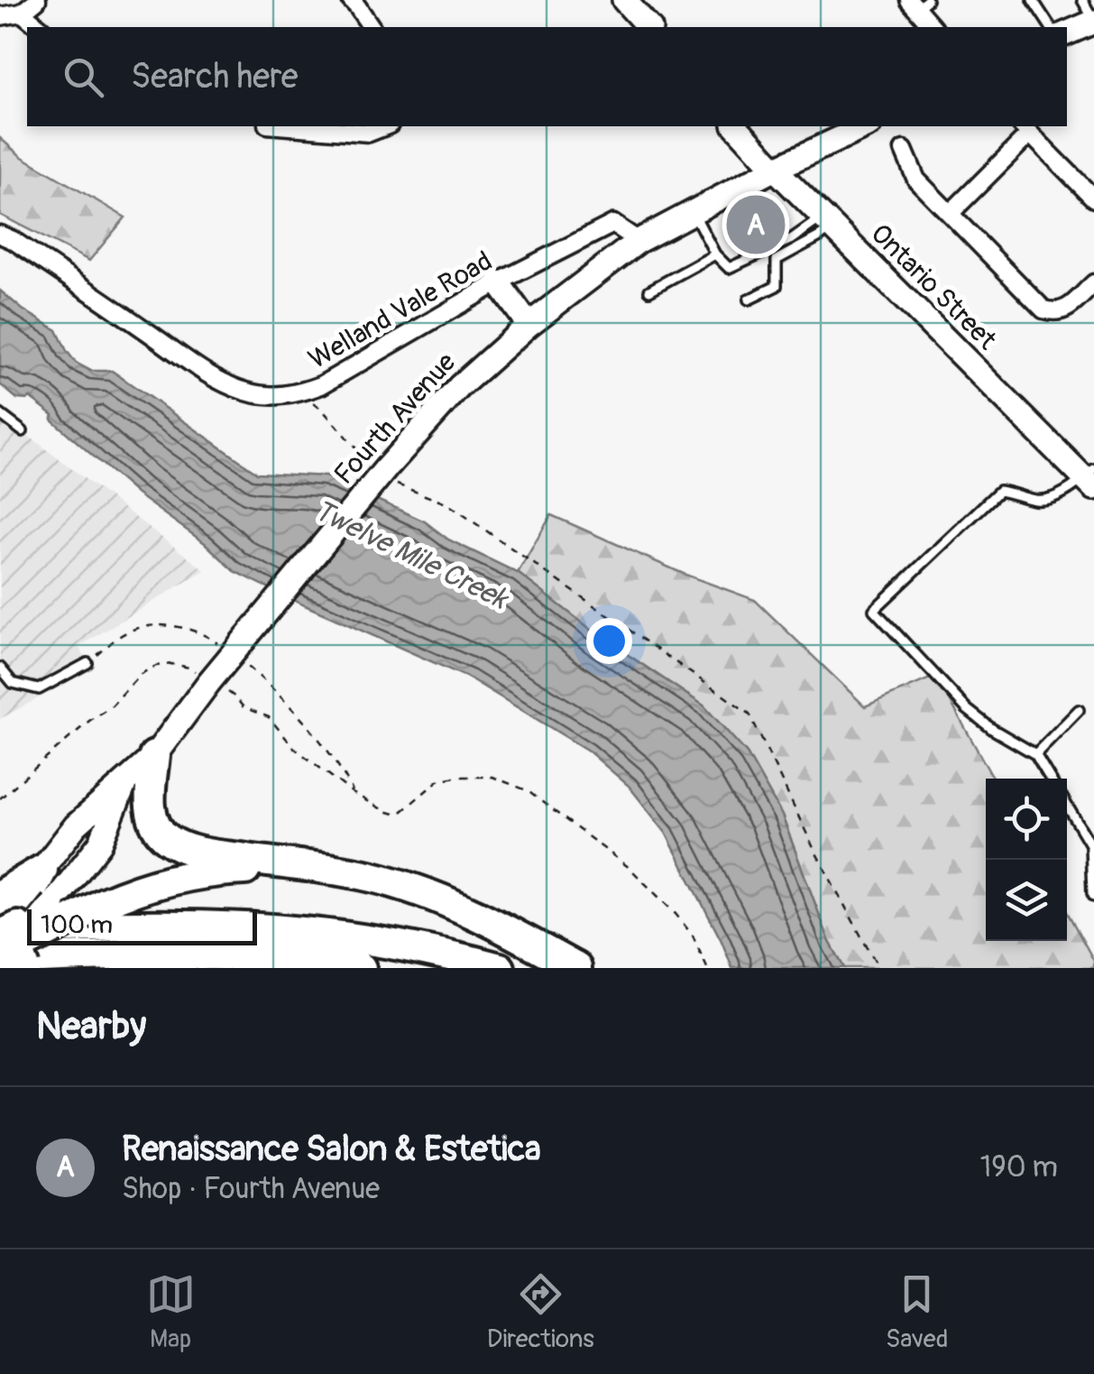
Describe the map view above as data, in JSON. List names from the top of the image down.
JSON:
{
  "streets": {
    "main road": ["Ontario Street", "Fourth Avenue"],
    "street": ["Welland Vale Road"]
  },
  "crossings": [
    ["Ontario Street", "Fourth Avenue"],
    ["Welland Vale Road", "Fourth Avenue"]
  ],
  "water": ["Twelve Mile Creek"],
  "scale_bar": "100 m",
  "page": {
    "search": "Search here",
    "pins": "A",
    "scale": "100 m",
    "heading": "Nearby",
    "list": [
      {
        "mark": "A",
        "name": "Renaissance Salon & Estetica",
        "note": "Shop · Fourth Avenue",
        "value": "190 m"
      }
    ],
    "nav": ["Map", "Directions", "Saved"]
  }
}
